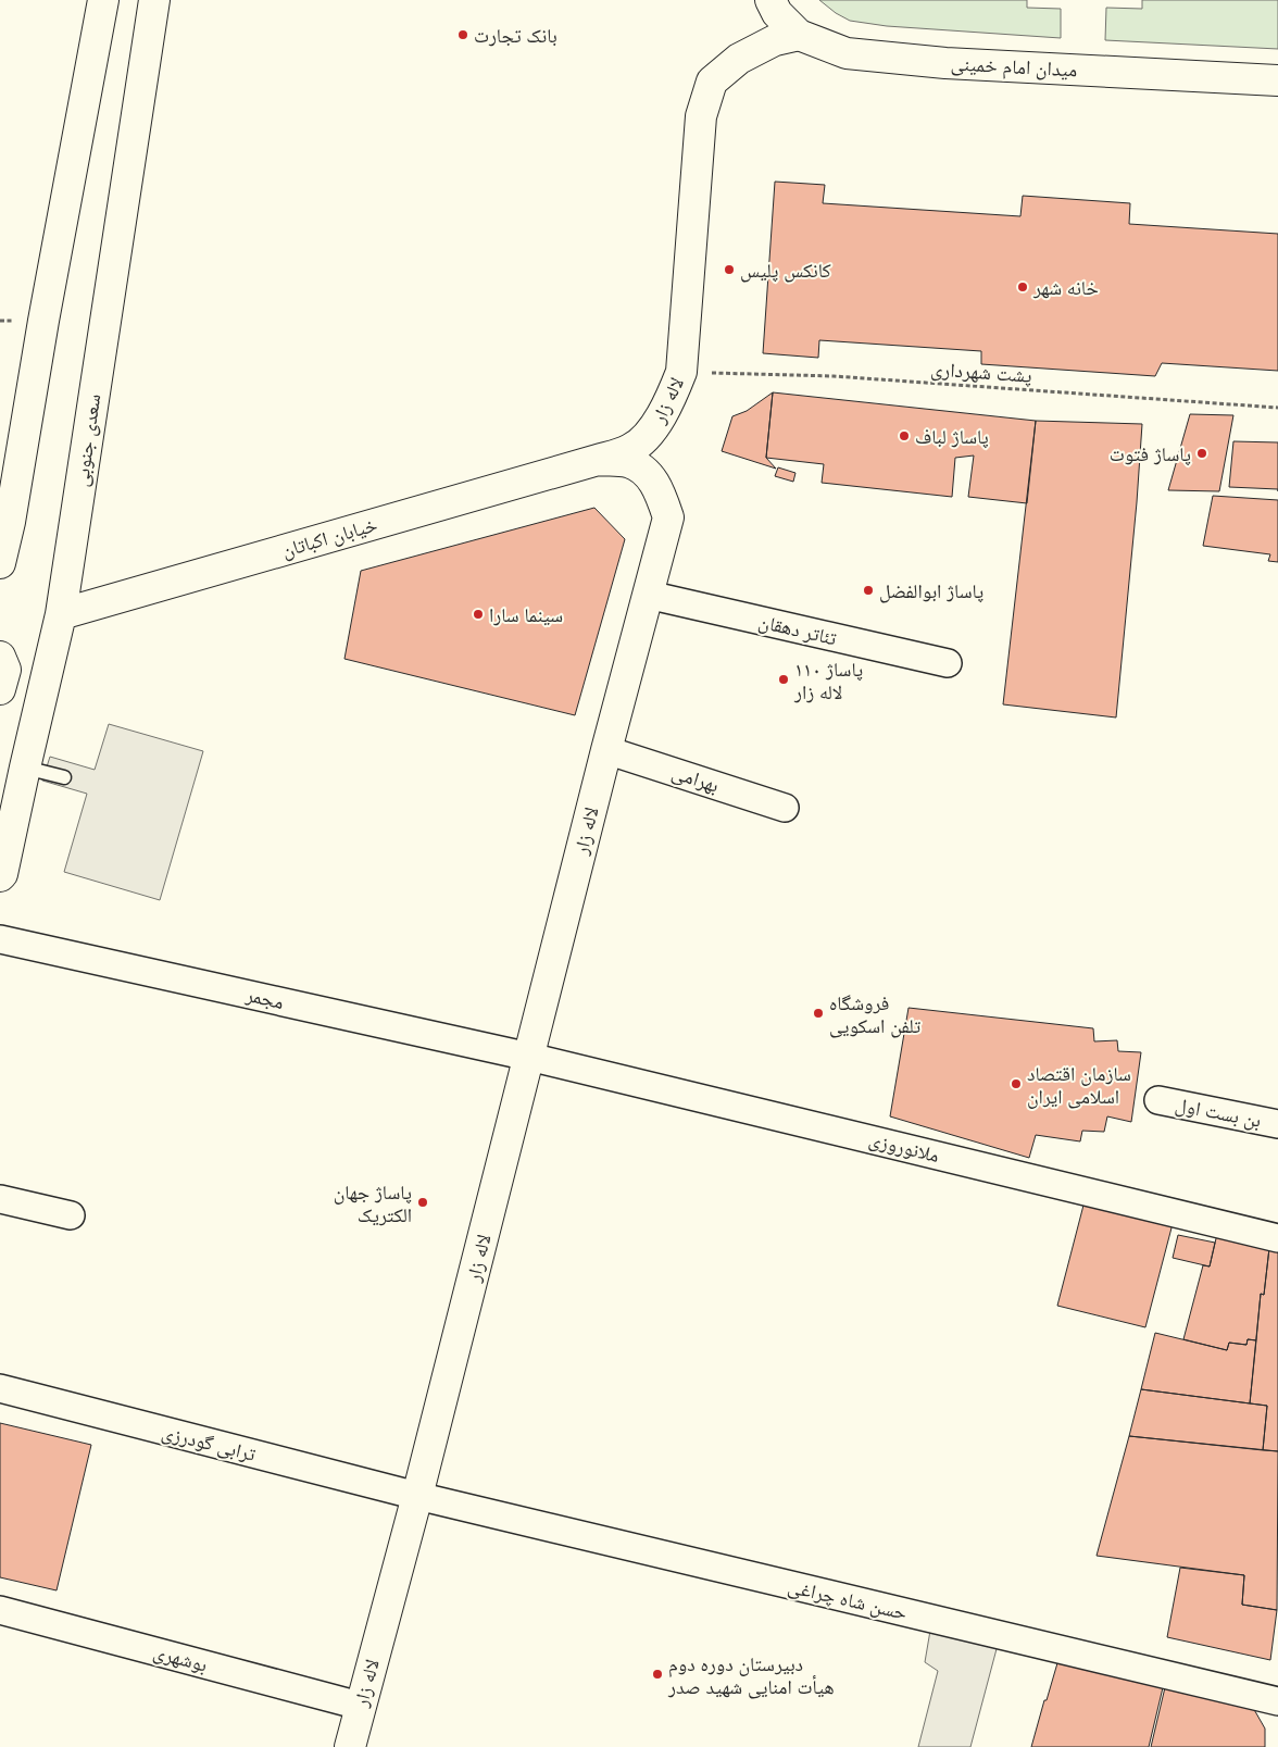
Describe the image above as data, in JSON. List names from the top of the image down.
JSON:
{
  "streets": {
    "main road": [
      "میدان امام خمینی",
      "لاله زار",
      "سعدی جنوبی",
      "خیابان اکباتان"
    ],
    "street": [
      "تئاتر دهقان",
      "بهرامی",
      "مجمر",
      "بن بست اول",
      "ملانوروزی",
      "ترابی گودرزی",
      "حسن شاه چراغی",
      "بوشهری"
    ],
    "path": ["پشت شهرداری"]
  },
  "crossings": [
    ["میدان امام خمینی", "لاله زار"],
    ["پشت شهرداری", "لاله زار"],
    ["لاله زار", "خیابان اکباتان"],
    ["لاله زار", "تئاتر دهقان"],
    ["لاله زار", "بهرامی"],
    ["لاله زار", "مجمر"],
    ["لاله زار", "ملانوروزی"],
    ["لاله زار", "ترابی گودرزی"],
    ["لاله زار", "حسن شاه چراغی"],
    ["لاله زار", "بوشهری"],
    ["سعدی جنوبی", "خیابان اکباتان"],
    ["مجمر", "ملانوروزی"],
    ["ترابی گودرزی", "حسن شاه چراغی"]
  ],
  "places": [
    "بانک تجارت",
    "کانکس پلیس",
    "خانه شهر",
    "پاساژ لباف",
    "پاساژ فتوت",
    "پاساژ ابوالفضل",
    "سینما سارا",
    "پاساژ ۱۱۰ لاله زار",
    "فروشگاه تلفن اسکویی",
    "سازمان اقتصاد اسلامی ایران",
    "پاساژ جهان الکتریک",
    "دبیرستان دوره دوم هیأت امنایی شهید صدر"
  ]
}
